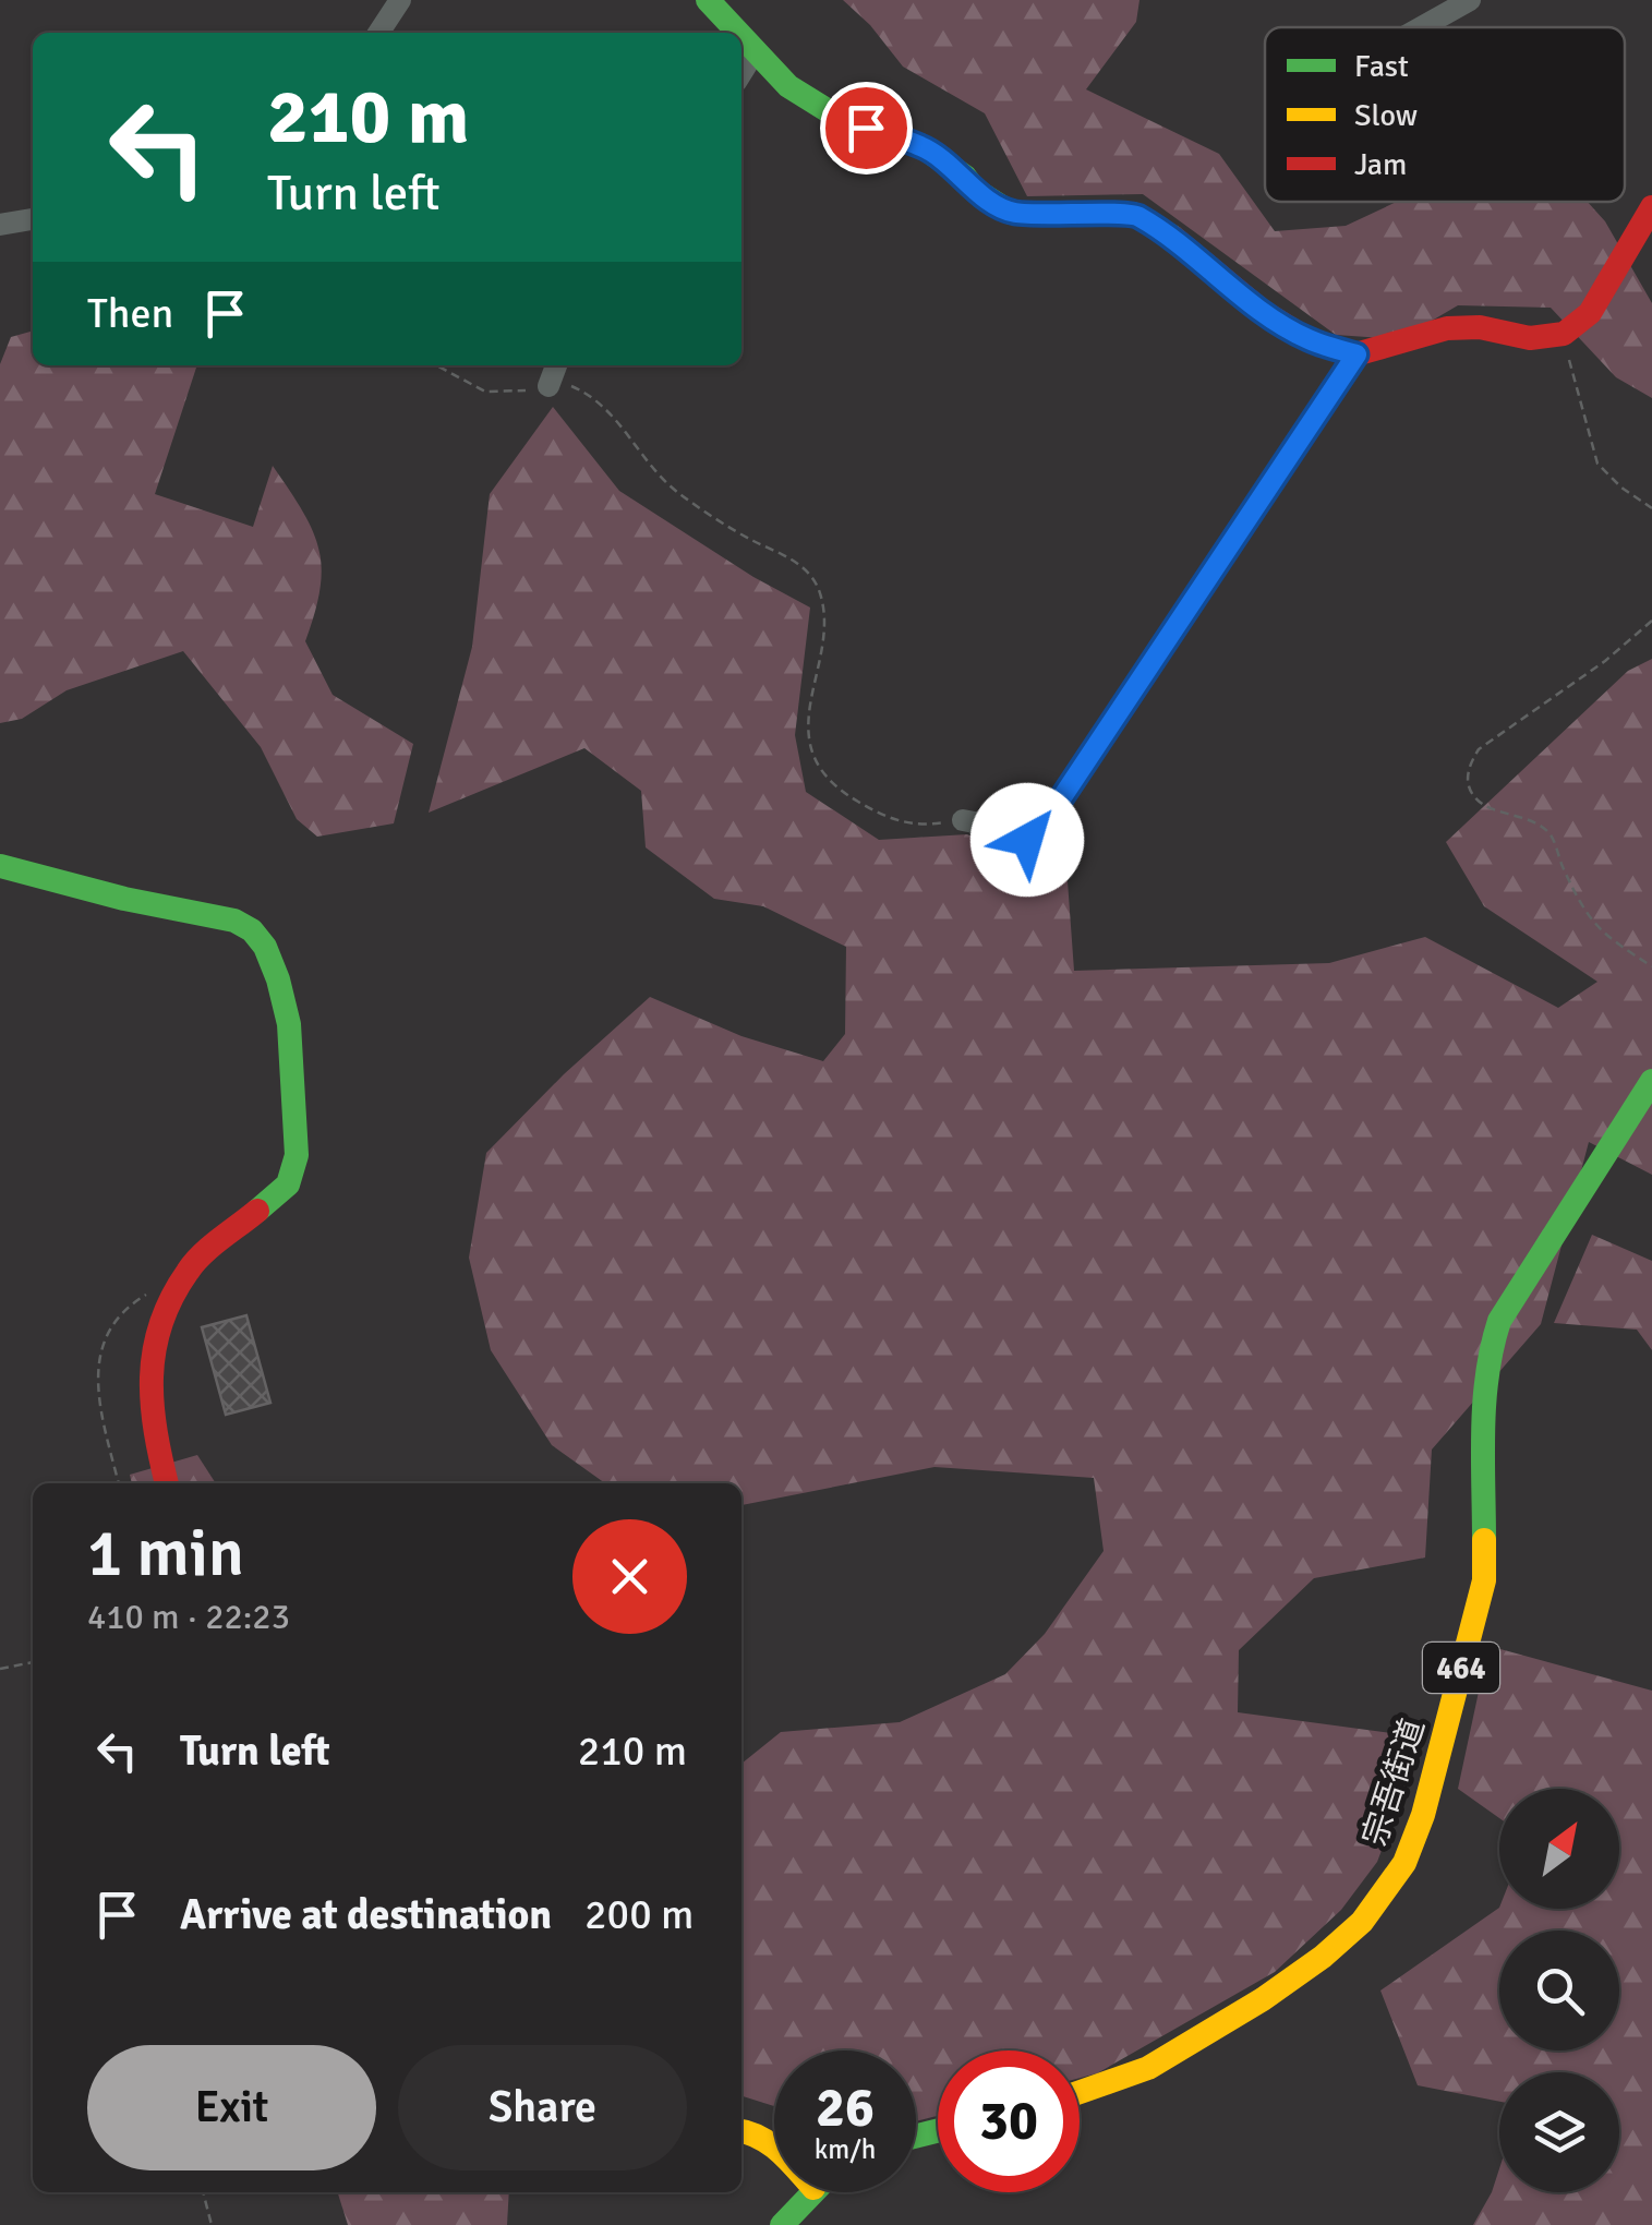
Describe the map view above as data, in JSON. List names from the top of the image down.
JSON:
{
  "streets": {
    "main road": ["464", "宗吾街道"]
  },
  "legend": ["Fast", "Slow", "Jam"],
  "north": "top right",
  "page": {
    "turn": ["210 m", "Turn left"],
    "then": "Then",
    "heading": ["1 min", "410 m · 22:23"],
    "list": [
      {
        "name": "Turn left",
        "value": "210 m"
      },
      {
        "name": "Arrive at destination",
        "value": "200 m"
      }
    ],
    "buttons": ["Exit", "Share"],
    "speed": "26 km/h",
    "limit": "30"
  }
}
